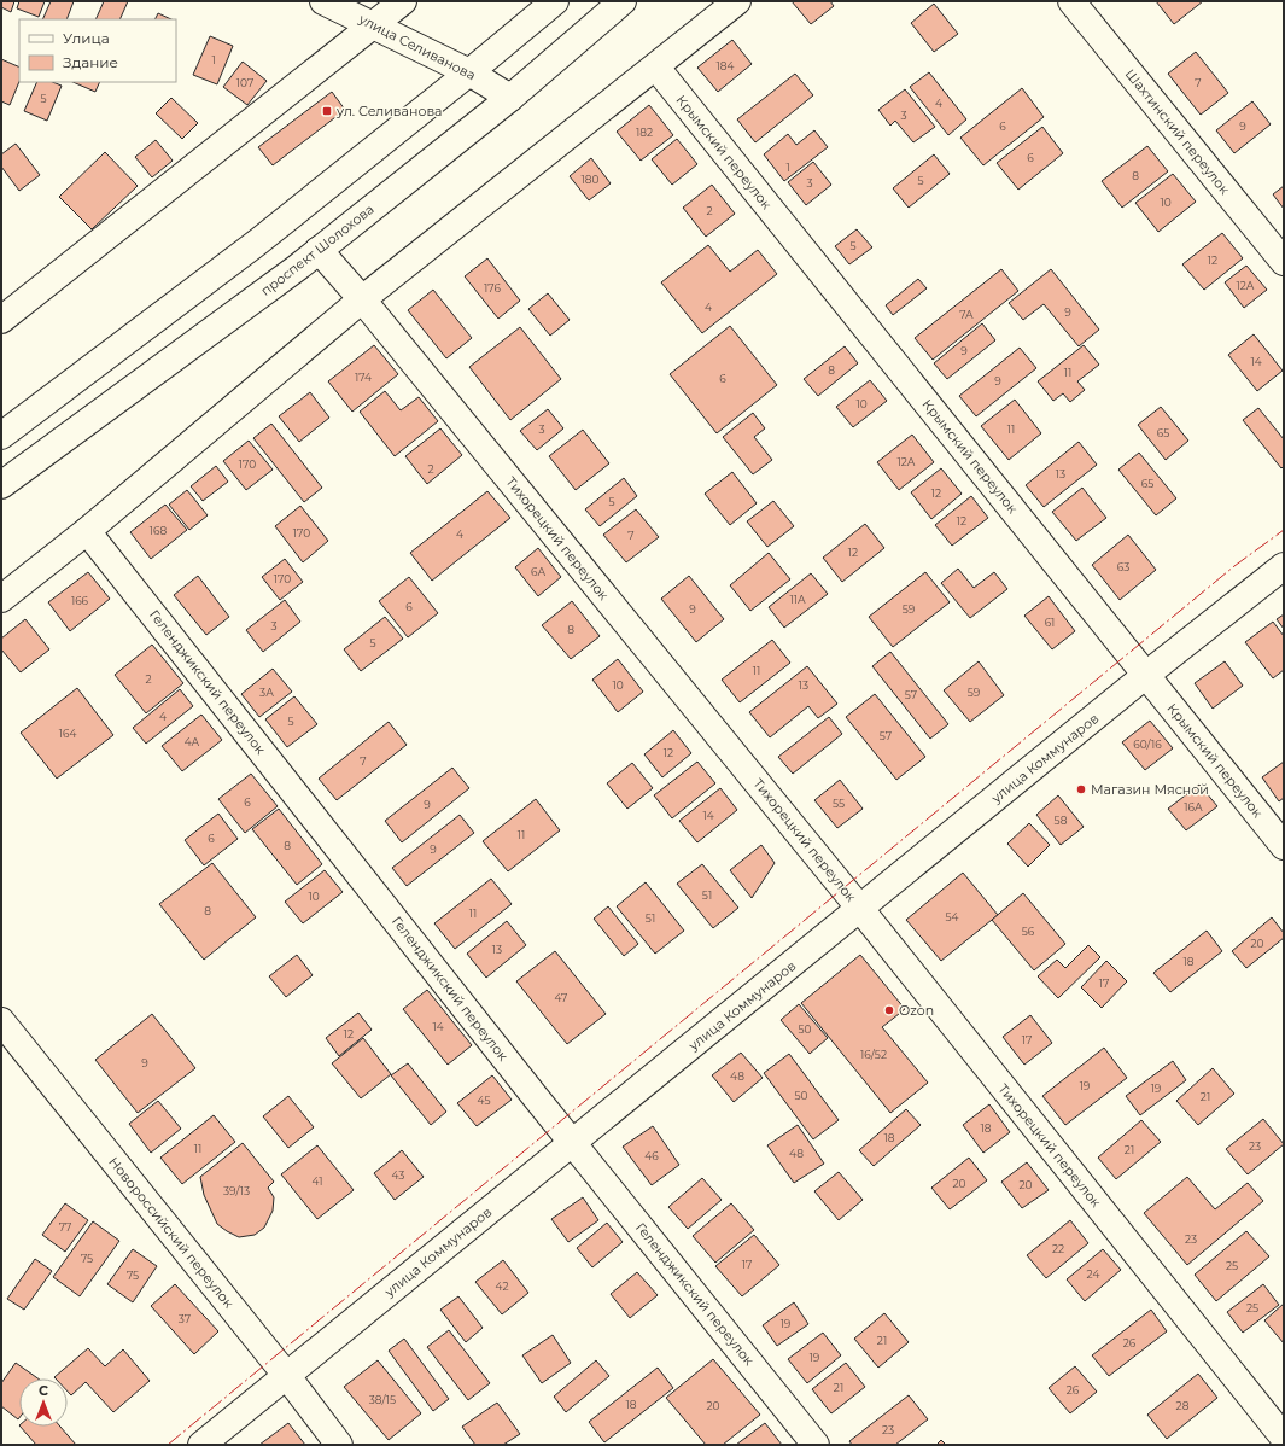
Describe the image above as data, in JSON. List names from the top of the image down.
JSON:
{
  "streets": {
    "street": [
      "улица Селиванова",
      "Шахтинский переулок",
      "Крымский переулок",
      "проспект Шолохова",
      "Тихорецкий переулок",
      "Геленджикский переулок",
      "улица Коммунаров",
      "Новороссийский переулок"
    ]
  },
  "crossings": [
    ["улица Селиванова", "проспект Шолохова"],
    ["Крымский переулок", "улица Коммунаров"],
    ["проспект Шолохова", "Тихорецкий переулок"],
    ["Тихорецкий переулок", "улица Коммунаров"],
    ["Геленджикский переулок", "улица Коммунаров"],
    ["улица Коммунаров", "Новороссийский переулок"]
  ],
  "places": {
    "transit": ["ул. Селиванова"],
    "other": ["Магазин Мясной", "Ozon"]
  },
  "house_numbers": [
    "1",
    "184",
    "107",
    "7",
    "5",
    "4",
    "3",
    "6",
    "9",
    "182",
    "6",
    "1",
    "8",
    "180",
    "5",
    "3",
    "10",
    "2",
    "5",
    "12",
    "12А",
    "176",
    "4",
    "9",
    "7А",
    "9",
    "14",
    "8",
    "11",
    "174",
    "6",
    "9",
    "10",
    "3",
    "11",
    "65",
    "12А",
    "170",
    "2",
    "13",
    "65",
    "12",
    "5",
    "12",
    "168",
    "170",
    "4",
    "7",
    "12",
    "63",
    "6А",
    "170",
    "11А",
    "166",
    "6",
    "9",
    "59",
    "61",
    "3",
    "8",
    "5",
    "11",
    "2",
    "10",
    "13",
    "3А",
    "59",
    "57",
    "4",
    "5",
    "164",
    "57",
    "4А",
    "60/16",
    "12",
    "7",
    "6",
    "55",
    "9",
    "16А",
    "14",
    "58",
    "11",
    "6",
    "8",
    "9",
    "51",
    "10",
    "8",
    "11",
    "54",
    "51",
    "56",
    "20",
    "13",
    "18",
    "17",
    "47",
    "14",
    "50",
    "12",
    "17",
    "16/52",
    "9",
    "48",
    "19",
    "19",
    "50",
    "21",
    "45",
    "18",
    "18",
    "23",
    "11",
    "21",
    "48",
    "46",
    "43",
    "41",
    "20",
    "20",
    "39/13",
    "77",
    "23",
    "22",
    "75",
    "17",
    "25",
    "24",
    "75",
    "42",
    "25",
    "37",
    "19",
    "21",
    "26",
    "19",
    "21",
    "26",
    "38/15",
    "18",
    "20",
    "28",
    "23"
  ],
  "legend": ["Улица", "Здание"],
  "north": "top"
}
